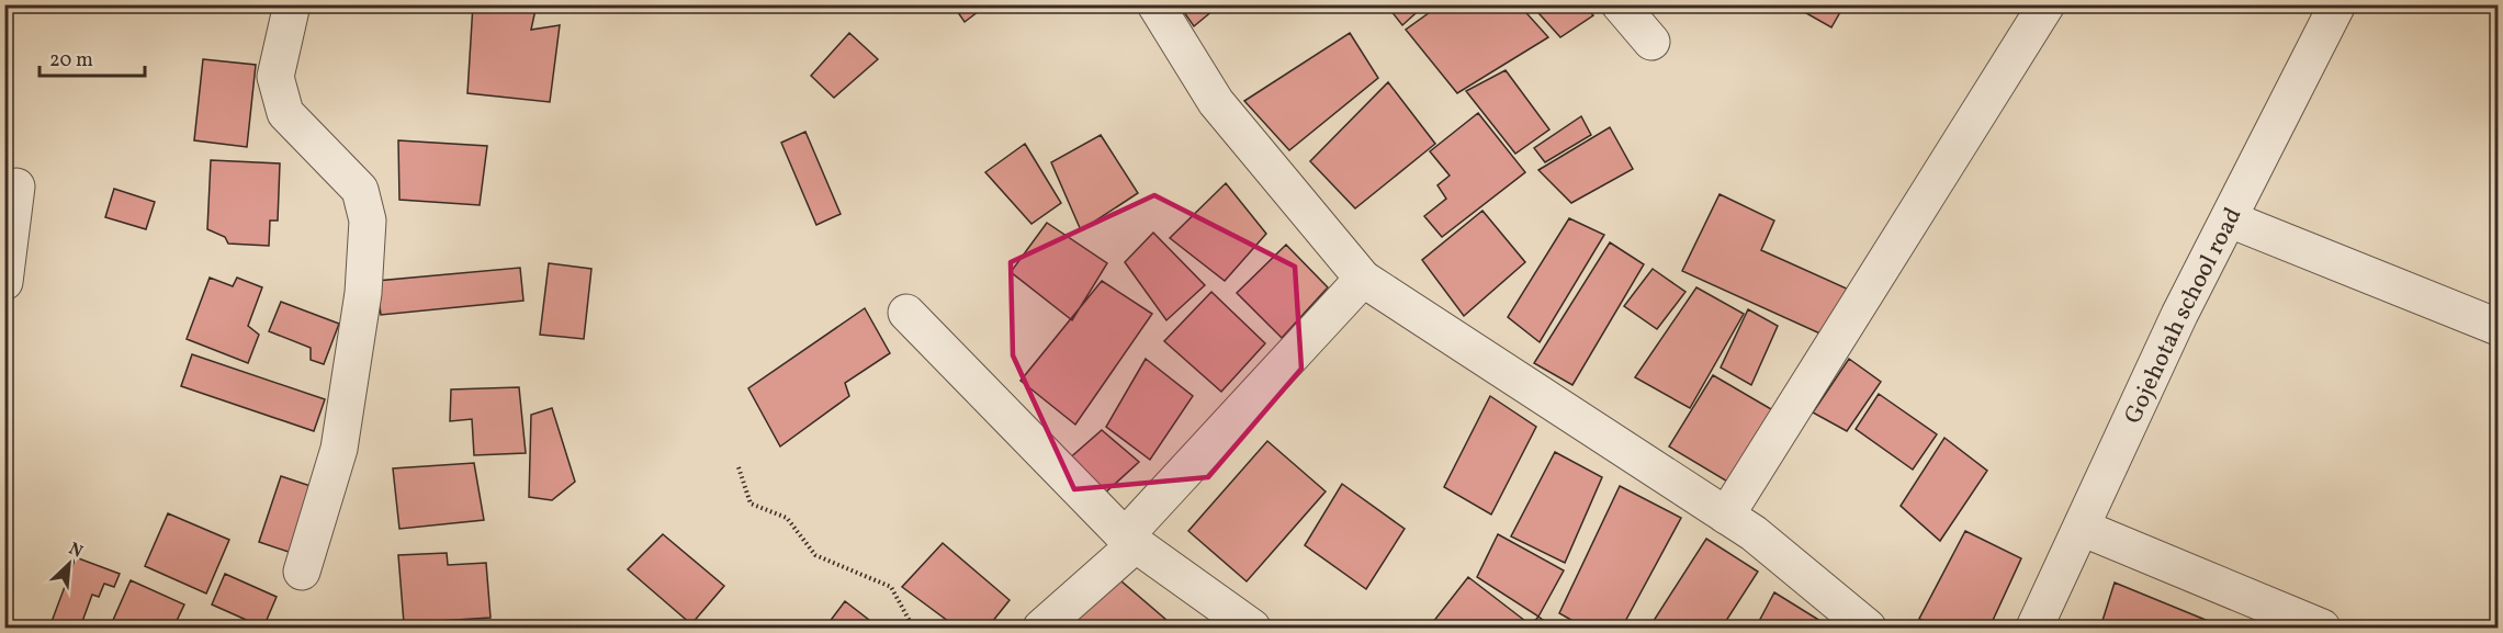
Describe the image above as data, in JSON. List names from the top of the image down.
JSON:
{
  "streets": {
    "street": ["Gojehotah school road"]
  },
  "scale_bar": "20 m",
  "north": "top right"
}
